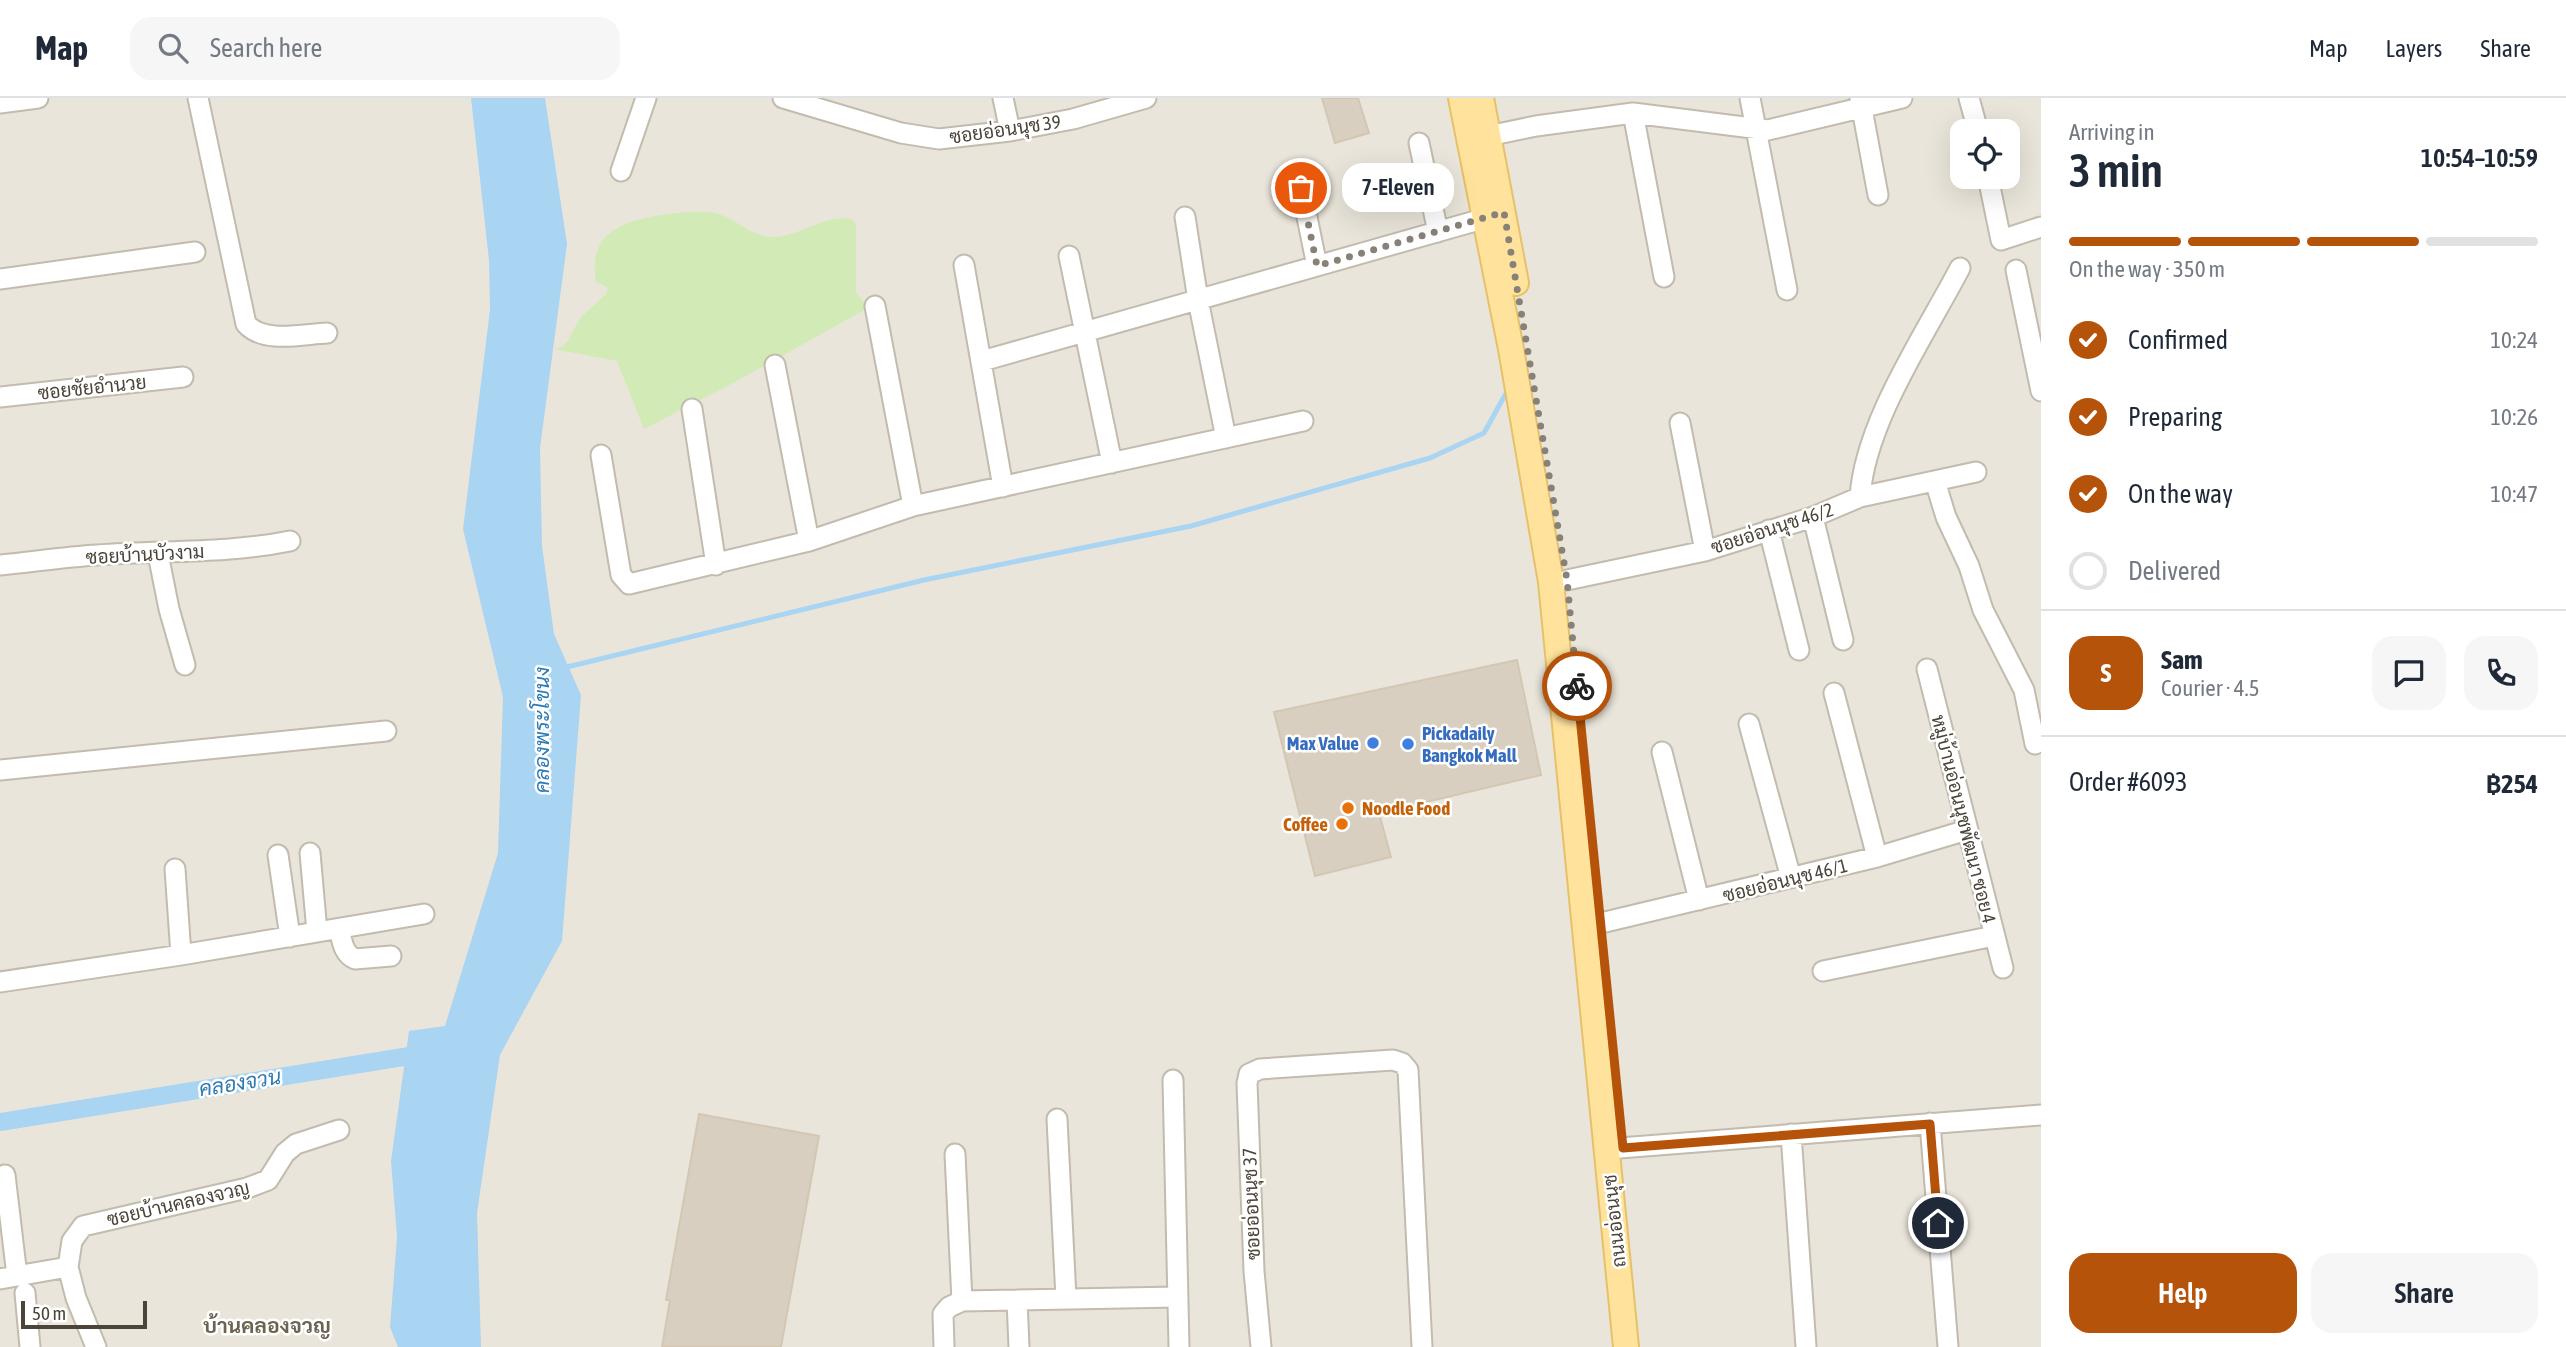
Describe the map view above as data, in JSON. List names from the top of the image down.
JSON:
{
  "streets": {
    "main road": ["ถนนอ่อนนุช"],
    "street": [
      "ซอยอ่อนนุช 39",
      "ซอยชัยอำนวย",
      "ซอยอ่อนนุช 46/2",
      "ซอยบ้านบัวงาม",
      "หมู่บ้านอ่อนนุชพัฒนา ซอย 4",
      "ซอยอ่อนนุช 46/1",
      "ซอยบ้านคลองจวญ",
      "ซอยอ่อนนุช 37"
    ]
  },
  "crossings": [
    ["ซอยอ่อนนุช 46/2", "ถนนอ่อนนุช"],
    ["หมู่บ้านอ่อนนุชพัฒนา ซอย 4", "ซอยอ่อนนุช 46/1"],
    ["ซอยอ่อนนุช 46/1", "ถนนอ่อนนุช"]
  ],
  "districts": ["บ้านคลองจวญ"],
  "water": ["คลองพระโขนง", "คลองจวน"],
  "places": [
    "7-Eleven",
    "Max Value",
    "Pickadaily Bangkok Mall",
    "Noodle Food",
    "Coffee"
  ],
  "scale_bar": "50 m",
  "page": {
    "header": "Map",
    "search": "Search here",
    "nav": ["Map", "Layers", "Share"],
    "heading": ["3 min", "Arriving in", "10:54–10:59"],
    "panel": [
      "Sam",
      "Courier · 4.5",
      "Order #6093",
      "฿254"
    ],
    "bubble": "7-Eleven",
    "bar": "On the way · 350 m",
    "list": [
      ["Confirmed", "10:24"],
      ["Preparing", "10:26"],
      ["On the way", "10:47"],
      "Delivered"
    ],
    "round": "S",
    "buttons": ["Help", "Share"],
    "scale": "50 m"
  }
}
